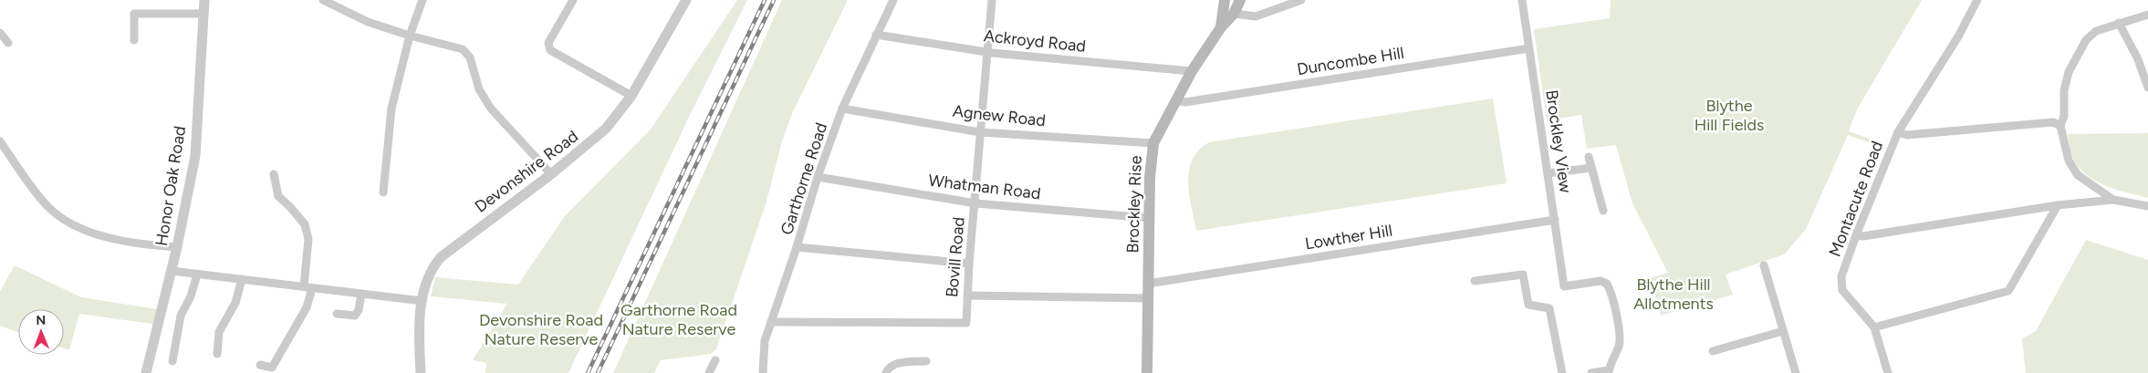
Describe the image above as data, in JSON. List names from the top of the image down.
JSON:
{
  "streets": {
    "main road": ["Brockley Rise"],
    "street": [
      "Ackroyd Road",
      "Duncombe Hill",
      "Agnew Road",
      "Brockley View",
      "Devonshire Road",
      "Garthorne Road",
      "Honor Oak Road",
      "Whatman Road",
      "Montacute Road",
      "Lowther Hill",
      "Bovill Road"
    ]
  },
  "crossings": [
    ["Ackroyd Road", "Garthorne Road"],
    ["Ackroyd Road", "Brockley Rise"],
    ["Ackroyd Road", "Bovill Road"],
    ["Duncombe Hill", "Brockley View"],
    ["Duncombe Hill", "Brockley Rise"],
    ["Agnew Road", "Garthorne Road"],
    ["Agnew Road", "Brockley Rise"],
    ["Agnew Road", "Bovill Road"],
    ["Brockley View", "Lowther Hill"],
    ["Garthorne Road", "Whatman Road"],
    ["Garthorne Road", "Bovill Road"],
    ["Whatman Road", "Brockley Rise"],
    ["Whatman Road", "Bovill Road"],
    ["Brockley Rise", "Lowther Hill"]
  ],
  "parks": [
    "Blythe Hill Fields",
    "Blythe Hill Allotments",
    "Garthorne Road Nature Reserve",
    "Devonshire Road Nature Reserve"
  ],
  "north": "top"
}
